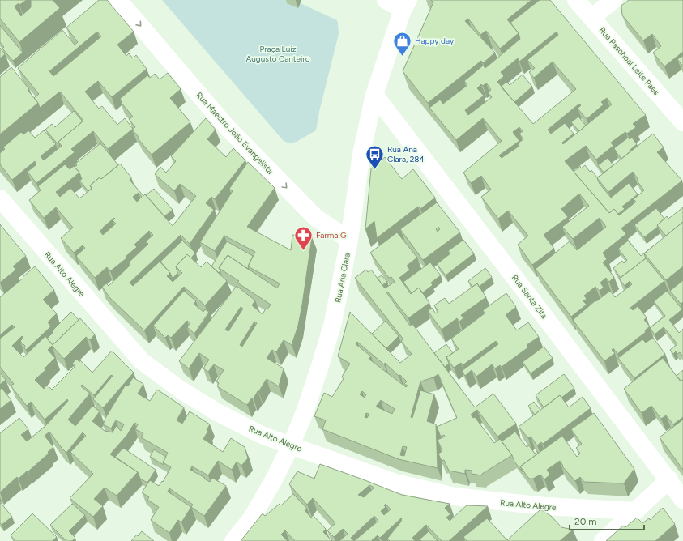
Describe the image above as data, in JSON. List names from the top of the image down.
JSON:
{
  "streets": {
    "street": [
      "Rua Paschoal Leite Paes",
      "Rua Maestro João Evangelista",
      "Rua Alto Alegre",
      "Rua Ana Clara",
      "Rua Santa Zita"
    ]
  },
  "crossings": [
    ["Rua Maestro João Evangelista", "Rua Ana Clara"],
    ["Rua Alto Alegre", "Rua Ana Clara"],
    ["Rua Ana Clara", "Rua Santa Zita"]
  ],
  "one_way": ["Rua Maestro João Evangelista"],
  "parks": ["Praça Luiz Augusto Canteiro"],
  "places": {
    "shop": ["Happy day"],
    "bus stop": ["Rua Ana Clara, 284"],
    "pharmacy": ["Farma G"]
  },
  "scale_bar": "20 m"
}
